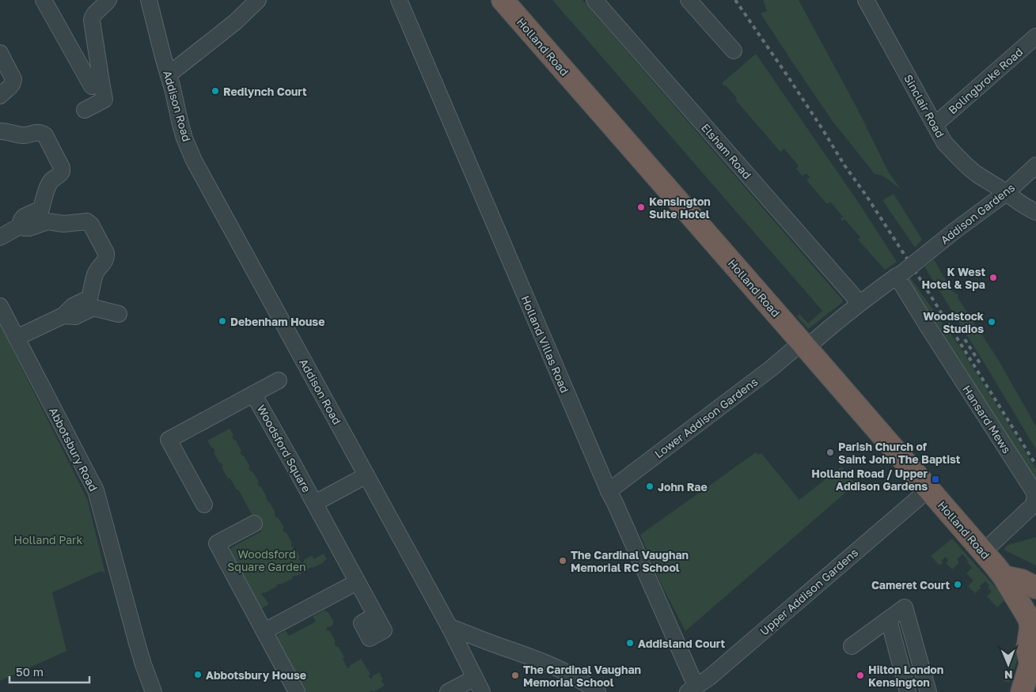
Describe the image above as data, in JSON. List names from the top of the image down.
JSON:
{
  "streets": {
    "highway": ["Holland Road"],
    "street": [
      "Bolingbroke Road",
      "Addison Road",
      "Sinclair Road",
      "Elsham Road",
      "Addison Gardens",
      "Holland Villas Road",
      "Lower Addison Gardens",
      "Hansard Mews",
      "Woodsford Square",
      "Abbotsbury Road",
      "Upper Addison Gardens"
    ]
  },
  "crossings": [
    ["Holland Road", "Lower Addison Gardens"],
    ["Holland Road", "Hansard Mews"],
    ["Holland Road", "Upper Addison Gardens"],
    ["Bolingbroke Road", "Sinclair Road"],
    ["Addison Road", "Woodsford Square"],
    ["Sinclair Road", "Addison Gardens"],
    ["Elsham Road", "Lower Addison Gardens"],
    ["Addison Gardens", "Lower Addison Gardens"],
    ["Holland Villas Road", "Lower Addison Gardens"],
    ["Holland Villas Road", "Upper Addison Gardens"],
    ["Lower Addison Gardens", "Hansard Mews"]
  ],
  "parks": ["Holland Park", "Woodsford Square Garden"],
  "places": {
    "other": [
      "Redlynch Court",
      "Kensington Suite Hotel",
      "K West Hotel & Spa",
      "Debenham House",
      "Woodstock Studios",
      "Parish Church of Saint John The Baptist",
      "John Rae",
      "The Cardinal Vaughan Memorial RC School",
      "Cameret Court",
      "Addisland Court",
      "Abbotsbury House",
      "The Cardinal Vaughan Memorial School",
      "Hilton London Kensington"
    ],
    "transit": ["Holland Road / Upper Addison Gardens"]
  },
  "scale_bar": "50 m",
  "north": "bottom"
}
